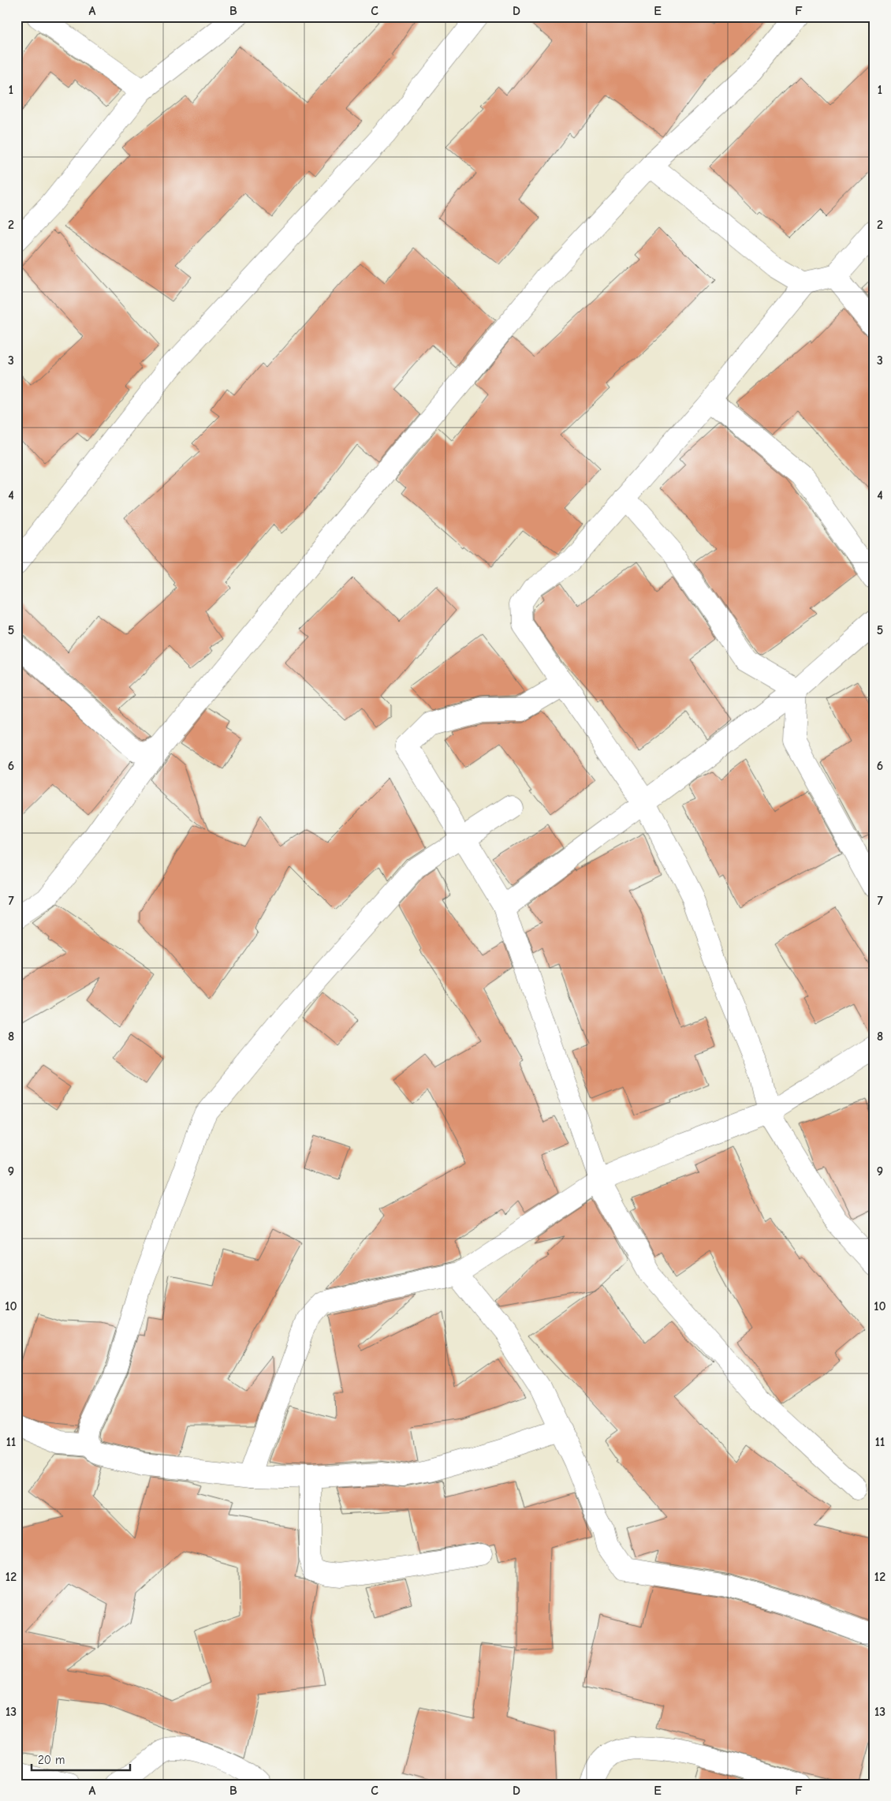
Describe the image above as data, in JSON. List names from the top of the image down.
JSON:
{
  "scale_bar": "20 m",
  "grid": {
    "columns": [
      "A",
      "B",
      "C",
      "D",
      "E",
      "F"
    ],
    "rows": [
      "1",
      "2",
      "3",
      "4",
      "5",
      "6",
      "7",
      "8",
      "9",
      "10",
      "11",
      "12",
      "13"
    ]
  }
}
